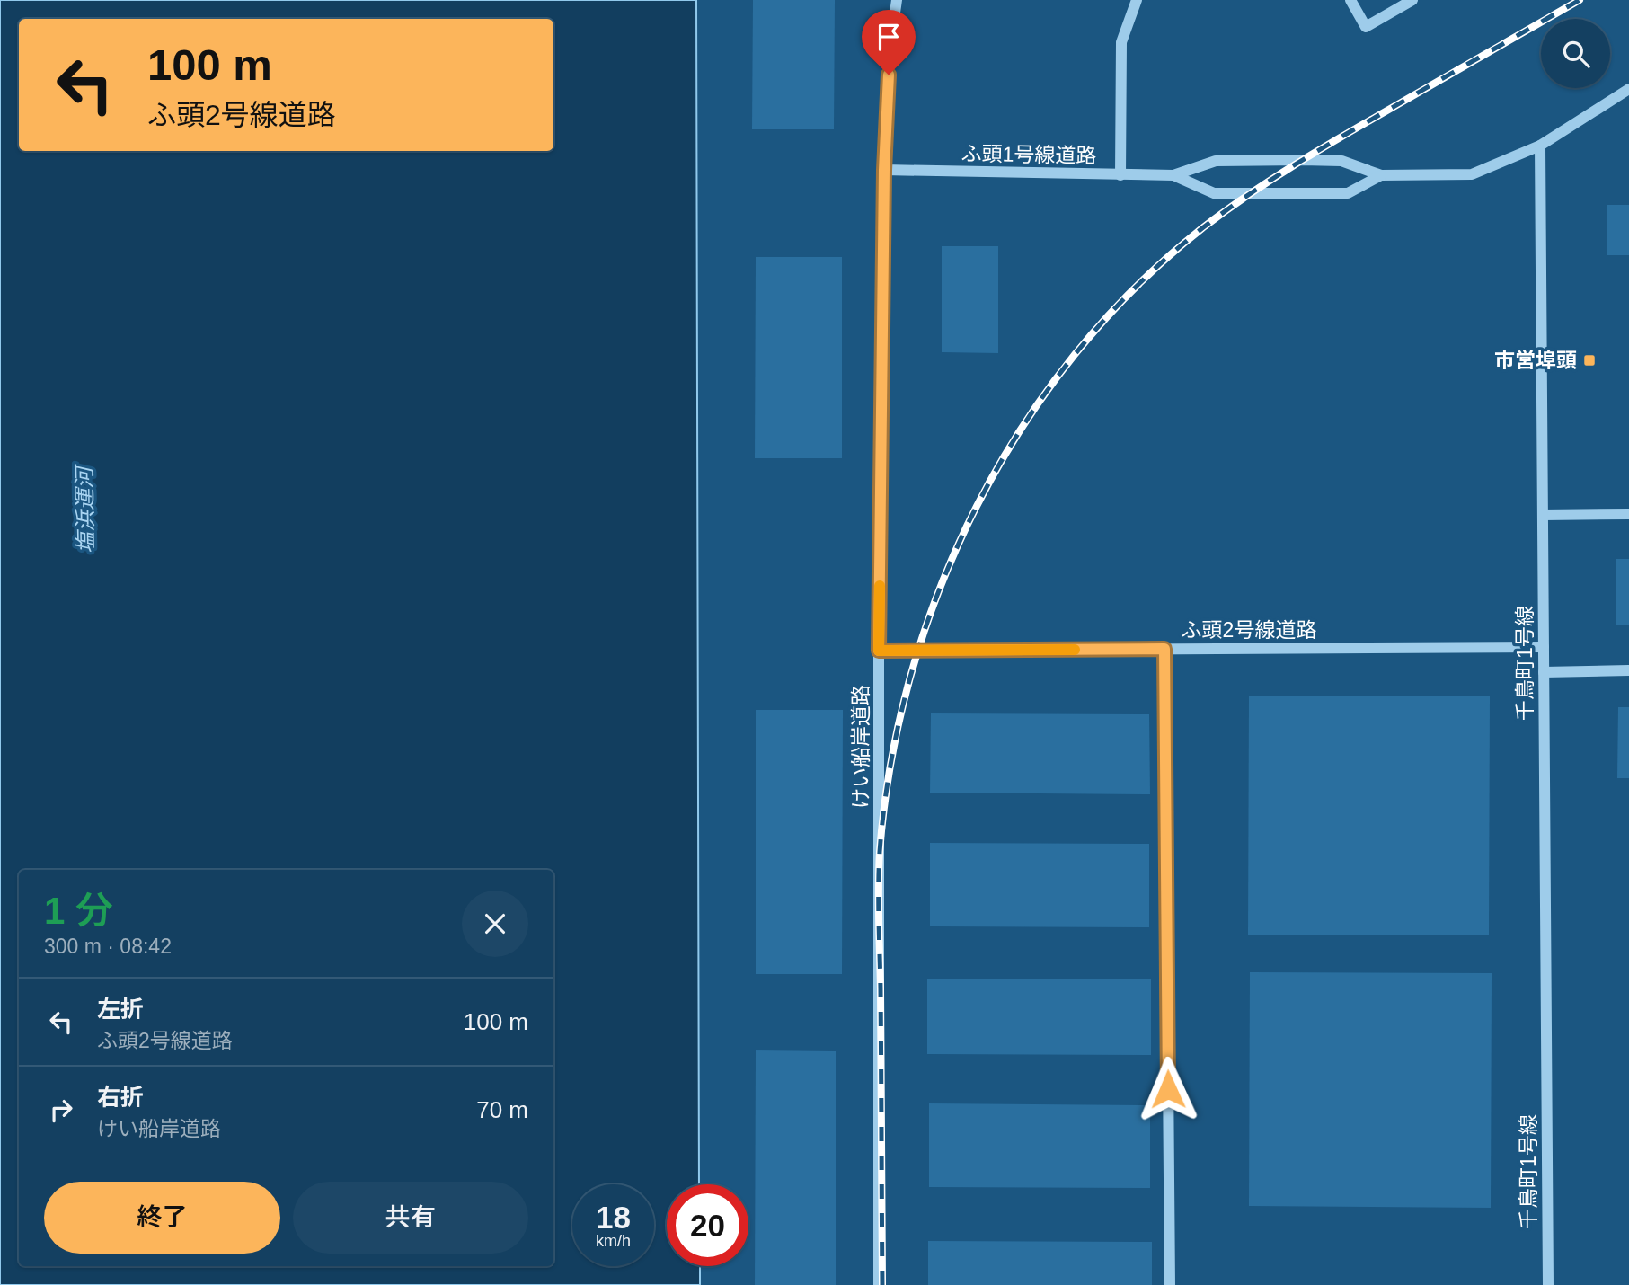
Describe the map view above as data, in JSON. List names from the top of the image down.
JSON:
{
  "streets": {
    "street": [
      "ふ頭1号線道路",
      "ふ頭2号線道路",
      "千鳥町1号線",
      "けい船岸道路"
    ]
  },
  "crossings": [
    ["ふ頭1号線道路", "千鳥町1号線"],
    ["ふ頭1号線道路", "けい船岸道路"],
    ["ふ頭2号線道路", "千鳥町1号線"],
    ["ふ頭2号線道路", "けい船岸道路"]
  ],
  "water": ["塩浜運河"],
  "places": {
    "transit": ["市営埠頭"]
  },
  "page": {
    "turn": ["100 m", "ふ頭2号線道路"],
    "heading": ["1 分", "300 m · 08:42"],
    "list": [
      {
        "name": "左折",
        "note": "ふ頭2号線道路",
        "value": "100 m"
      },
      {
        "name": "右折",
        "note": "けい船岸道路",
        "value": "70 m"
      }
    ],
    "buttons": ["終了", "共有"],
    "speed": "18 km/h",
    "limit": "20"
  }
}
